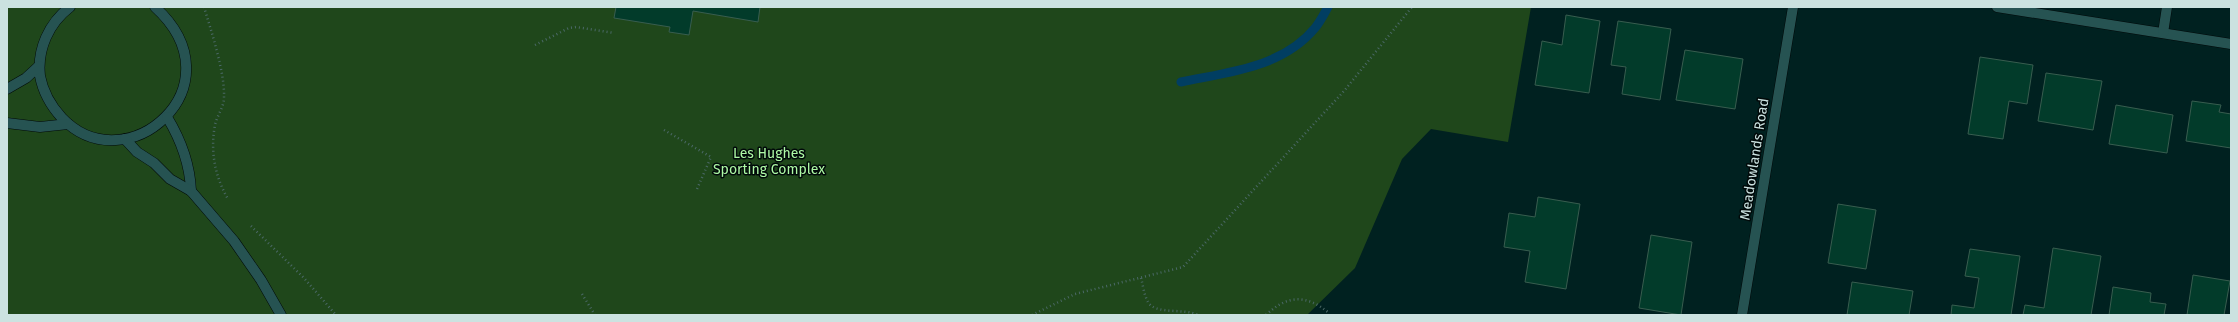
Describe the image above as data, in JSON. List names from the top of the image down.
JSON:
{
  "streets": {
    "street": ["Meadowlands Road"]
  },
  "parks": ["Les Hughes Sporting Complex"]
}
